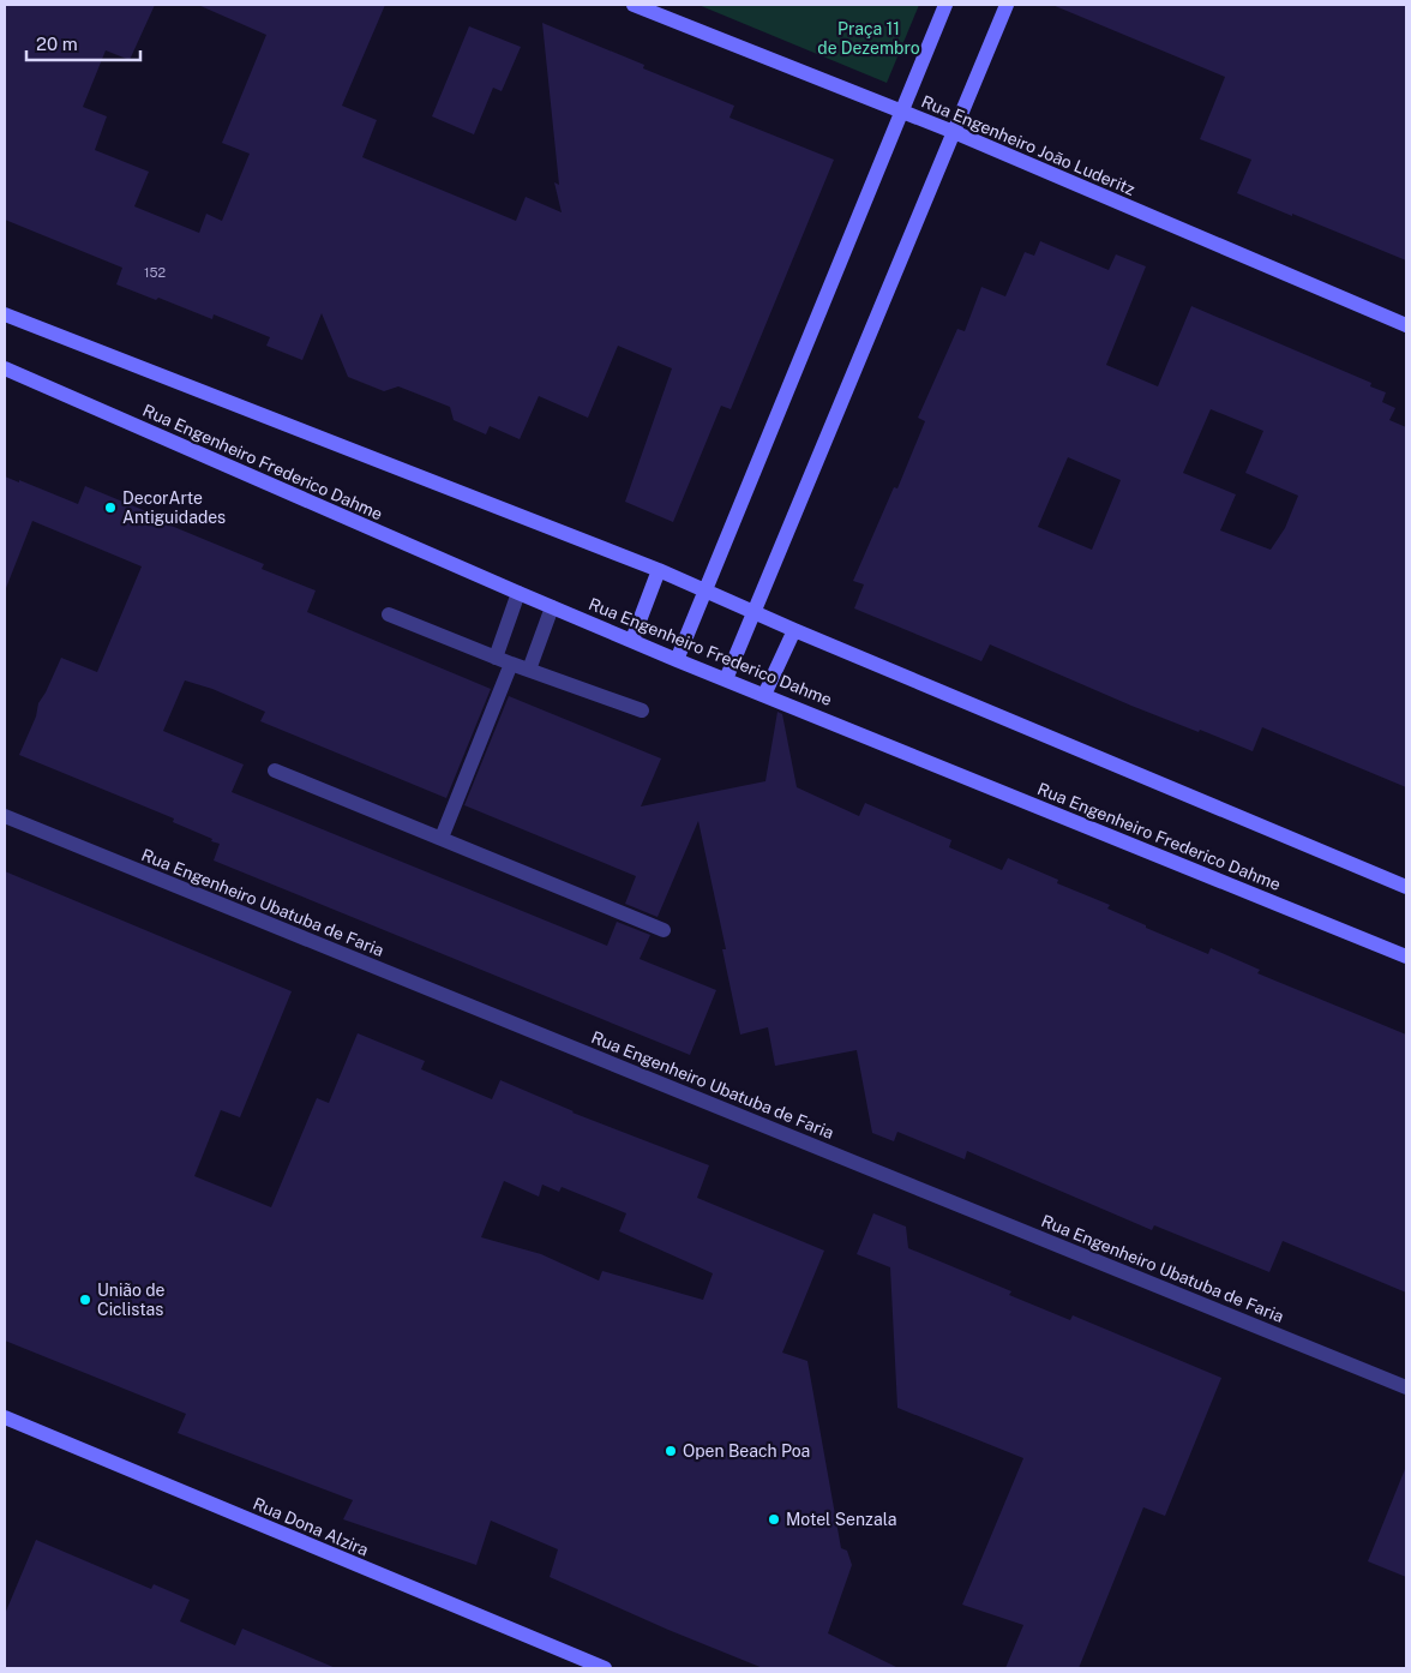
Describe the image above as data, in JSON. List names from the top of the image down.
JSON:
{
  "streets": {
    "street": [
      "Rua Engenheiro João Luderitz",
      "Rua Engenheiro Frederico Dahme",
      "Rua Engenheiro Ubatuba de Faria",
      "Rua Dona Alzira"
    ]
  },
  "parks": ["Praça 11 de Dezembro"],
  "places": [
    "DecorArte Antiguidades",
    "União de Ciclistas",
    "Open Beach Poa",
    "Motel Senzala"
  ],
  "house_numbers": ["152"],
  "scale_bar": "20 m"
}
